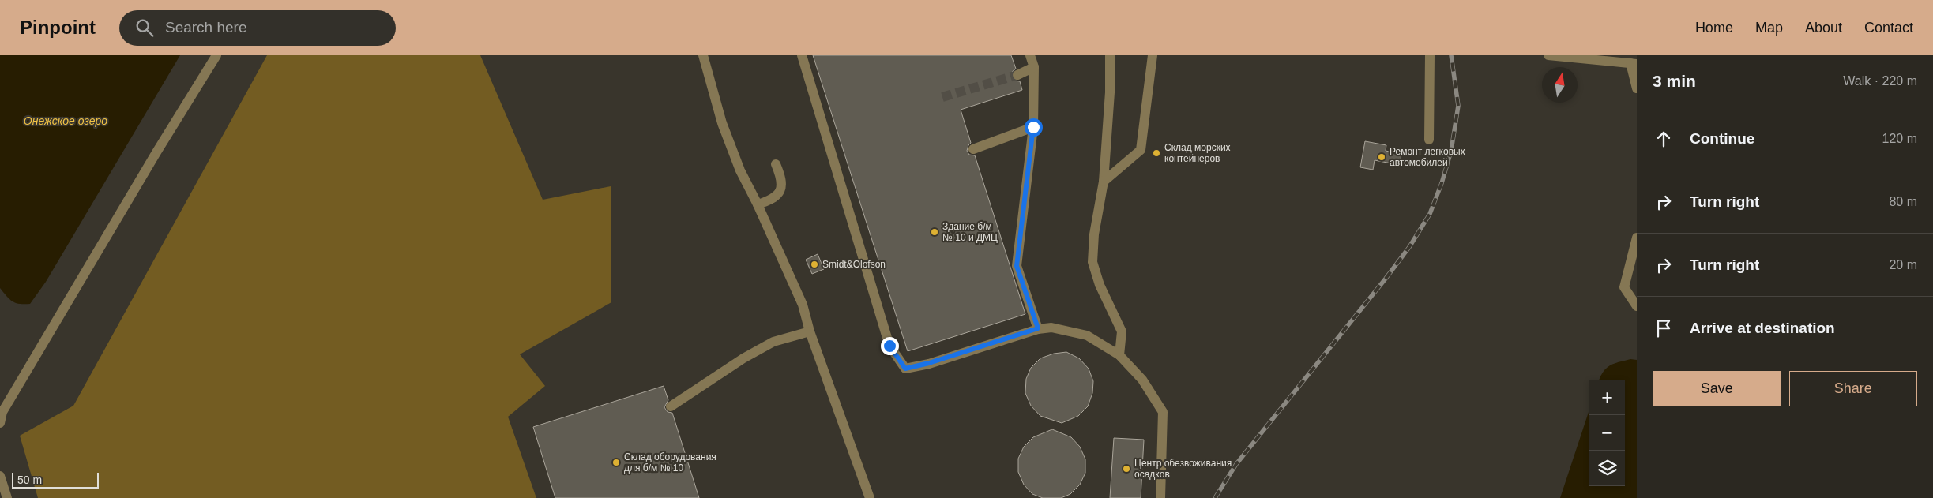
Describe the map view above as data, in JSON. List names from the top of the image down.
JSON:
{
  "water": ["Онежское озеро"],
  "places": [
    "Склад морских контейнеров",
    "Ремонт легковых автомобилей",
    "Здание б/м № 10 и ДМЦ",
    "Smidt&Olofson",
    "Склад оборудования для б/м № 10",
    "Центр обезвоживания осадков"
  ],
  "scale_bar": "50 m",
  "north": "top",
  "page": {
    "header": "Pinpoint",
    "search": "Search here",
    "nav": [
      "Home",
      "Map",
      "About",
      "Contact"
    ],
    "heading": ["3 min", "Walk · 220 m"],
    "list": [
      ["Continue", "120 m"],
      ["Turn right", "80 m"],
      ["Turn right", "20 m"],
      "Arrive at destination"
    ],
    "buttons": ["Save", "Share"],
    "map_buttons": ["+", "−"],
    "scale": "50 m"
  }
}
